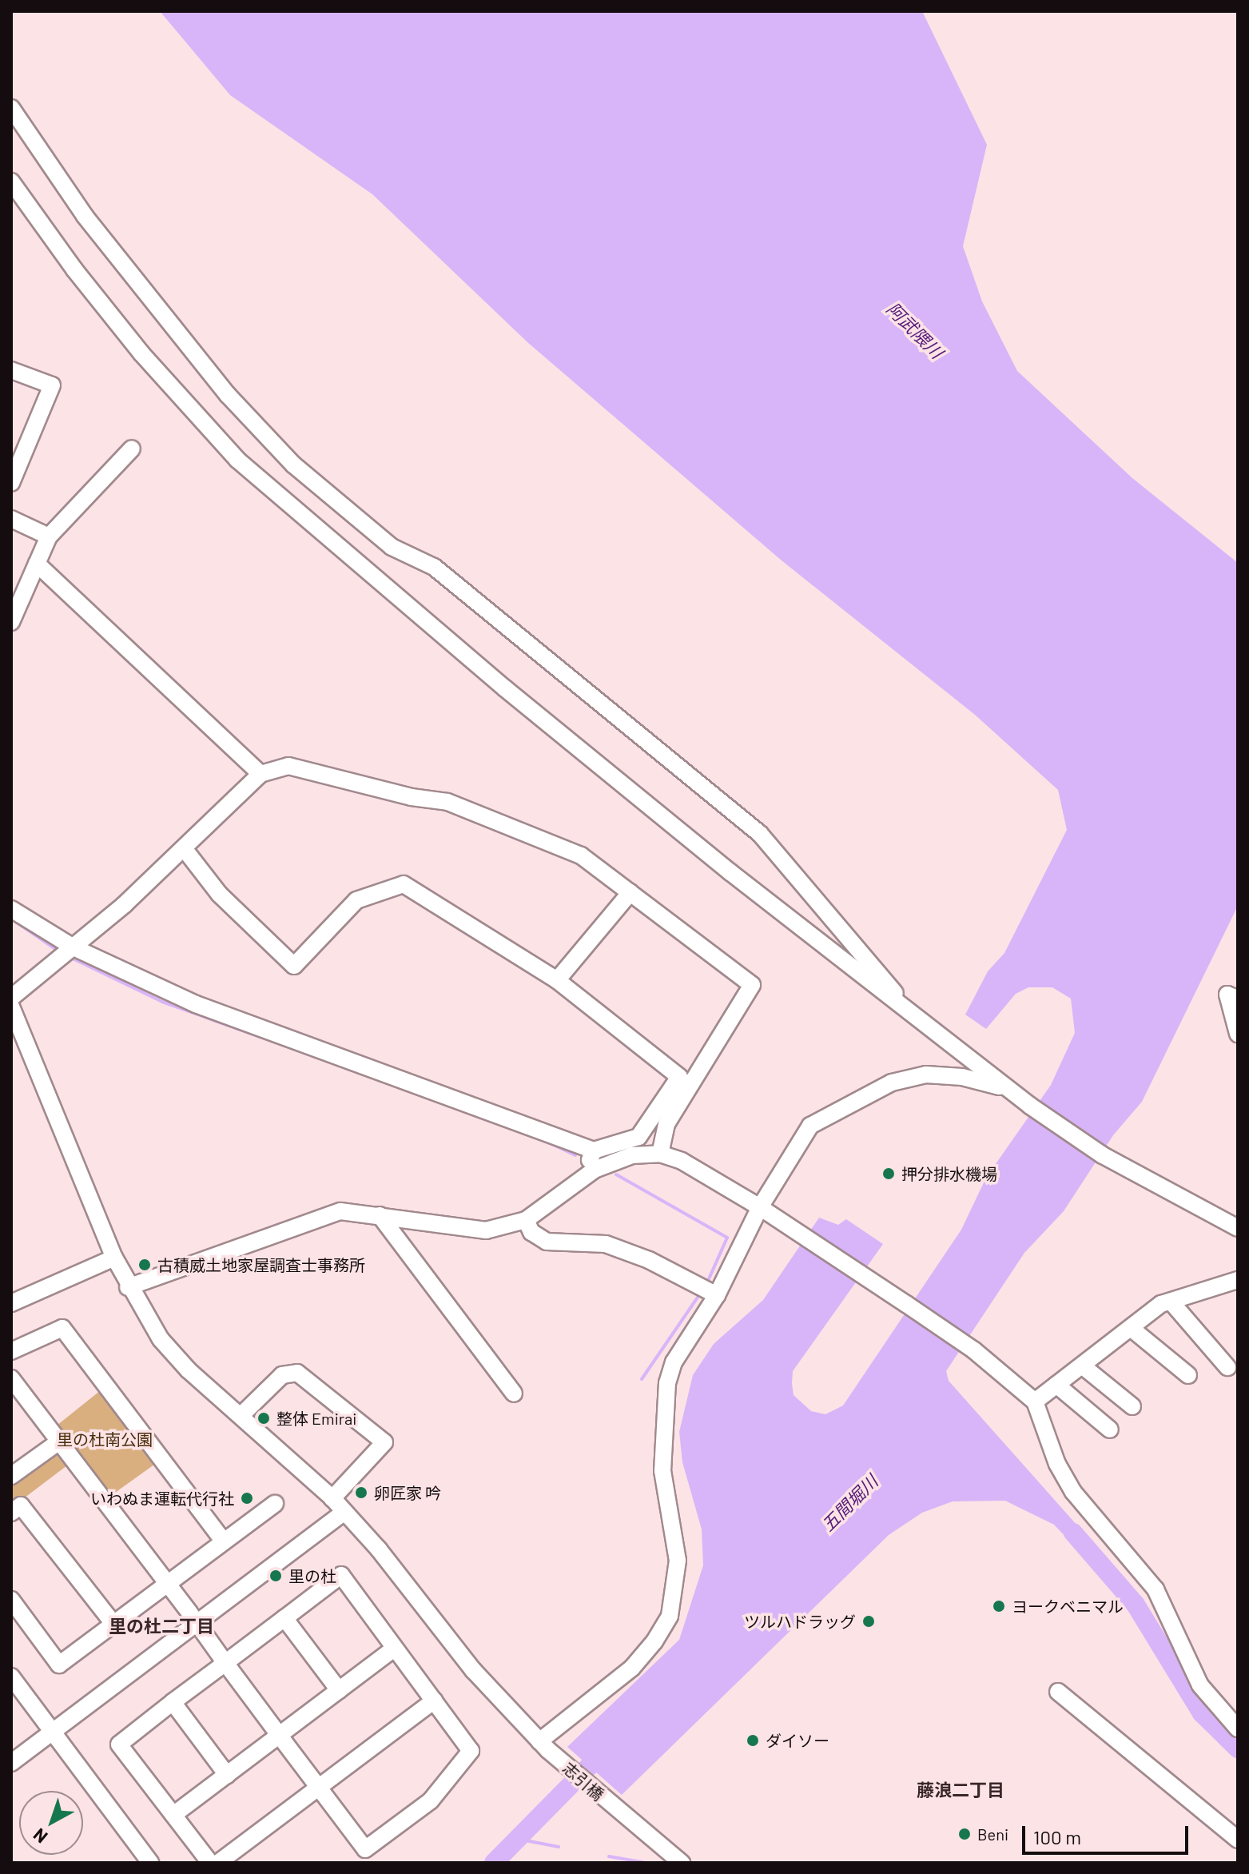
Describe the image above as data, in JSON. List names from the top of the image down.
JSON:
{
  "streets": {
    "street": ["志引橋"]
  },
  "districts": ["里の杜二丁目", "藤浪二丁目"],
  "water": ["阿武隈川", "五間堀川"],
  "parks": ["里の杜南公園"],
  "places": [
    "押分排水機場",
    "古積威土地家屋調査士事務所",
    "整体 Emirai",
    "卵匠家 吟",
    "いわぬま運転代行社",
    "里の杜",
    "ヨークベニマル",
    "ツルハドラッグ",
    "ダイソー",
    "Beni"
  ],
  "scale_bar": "100 m",
  "north": "bottom left"
}
